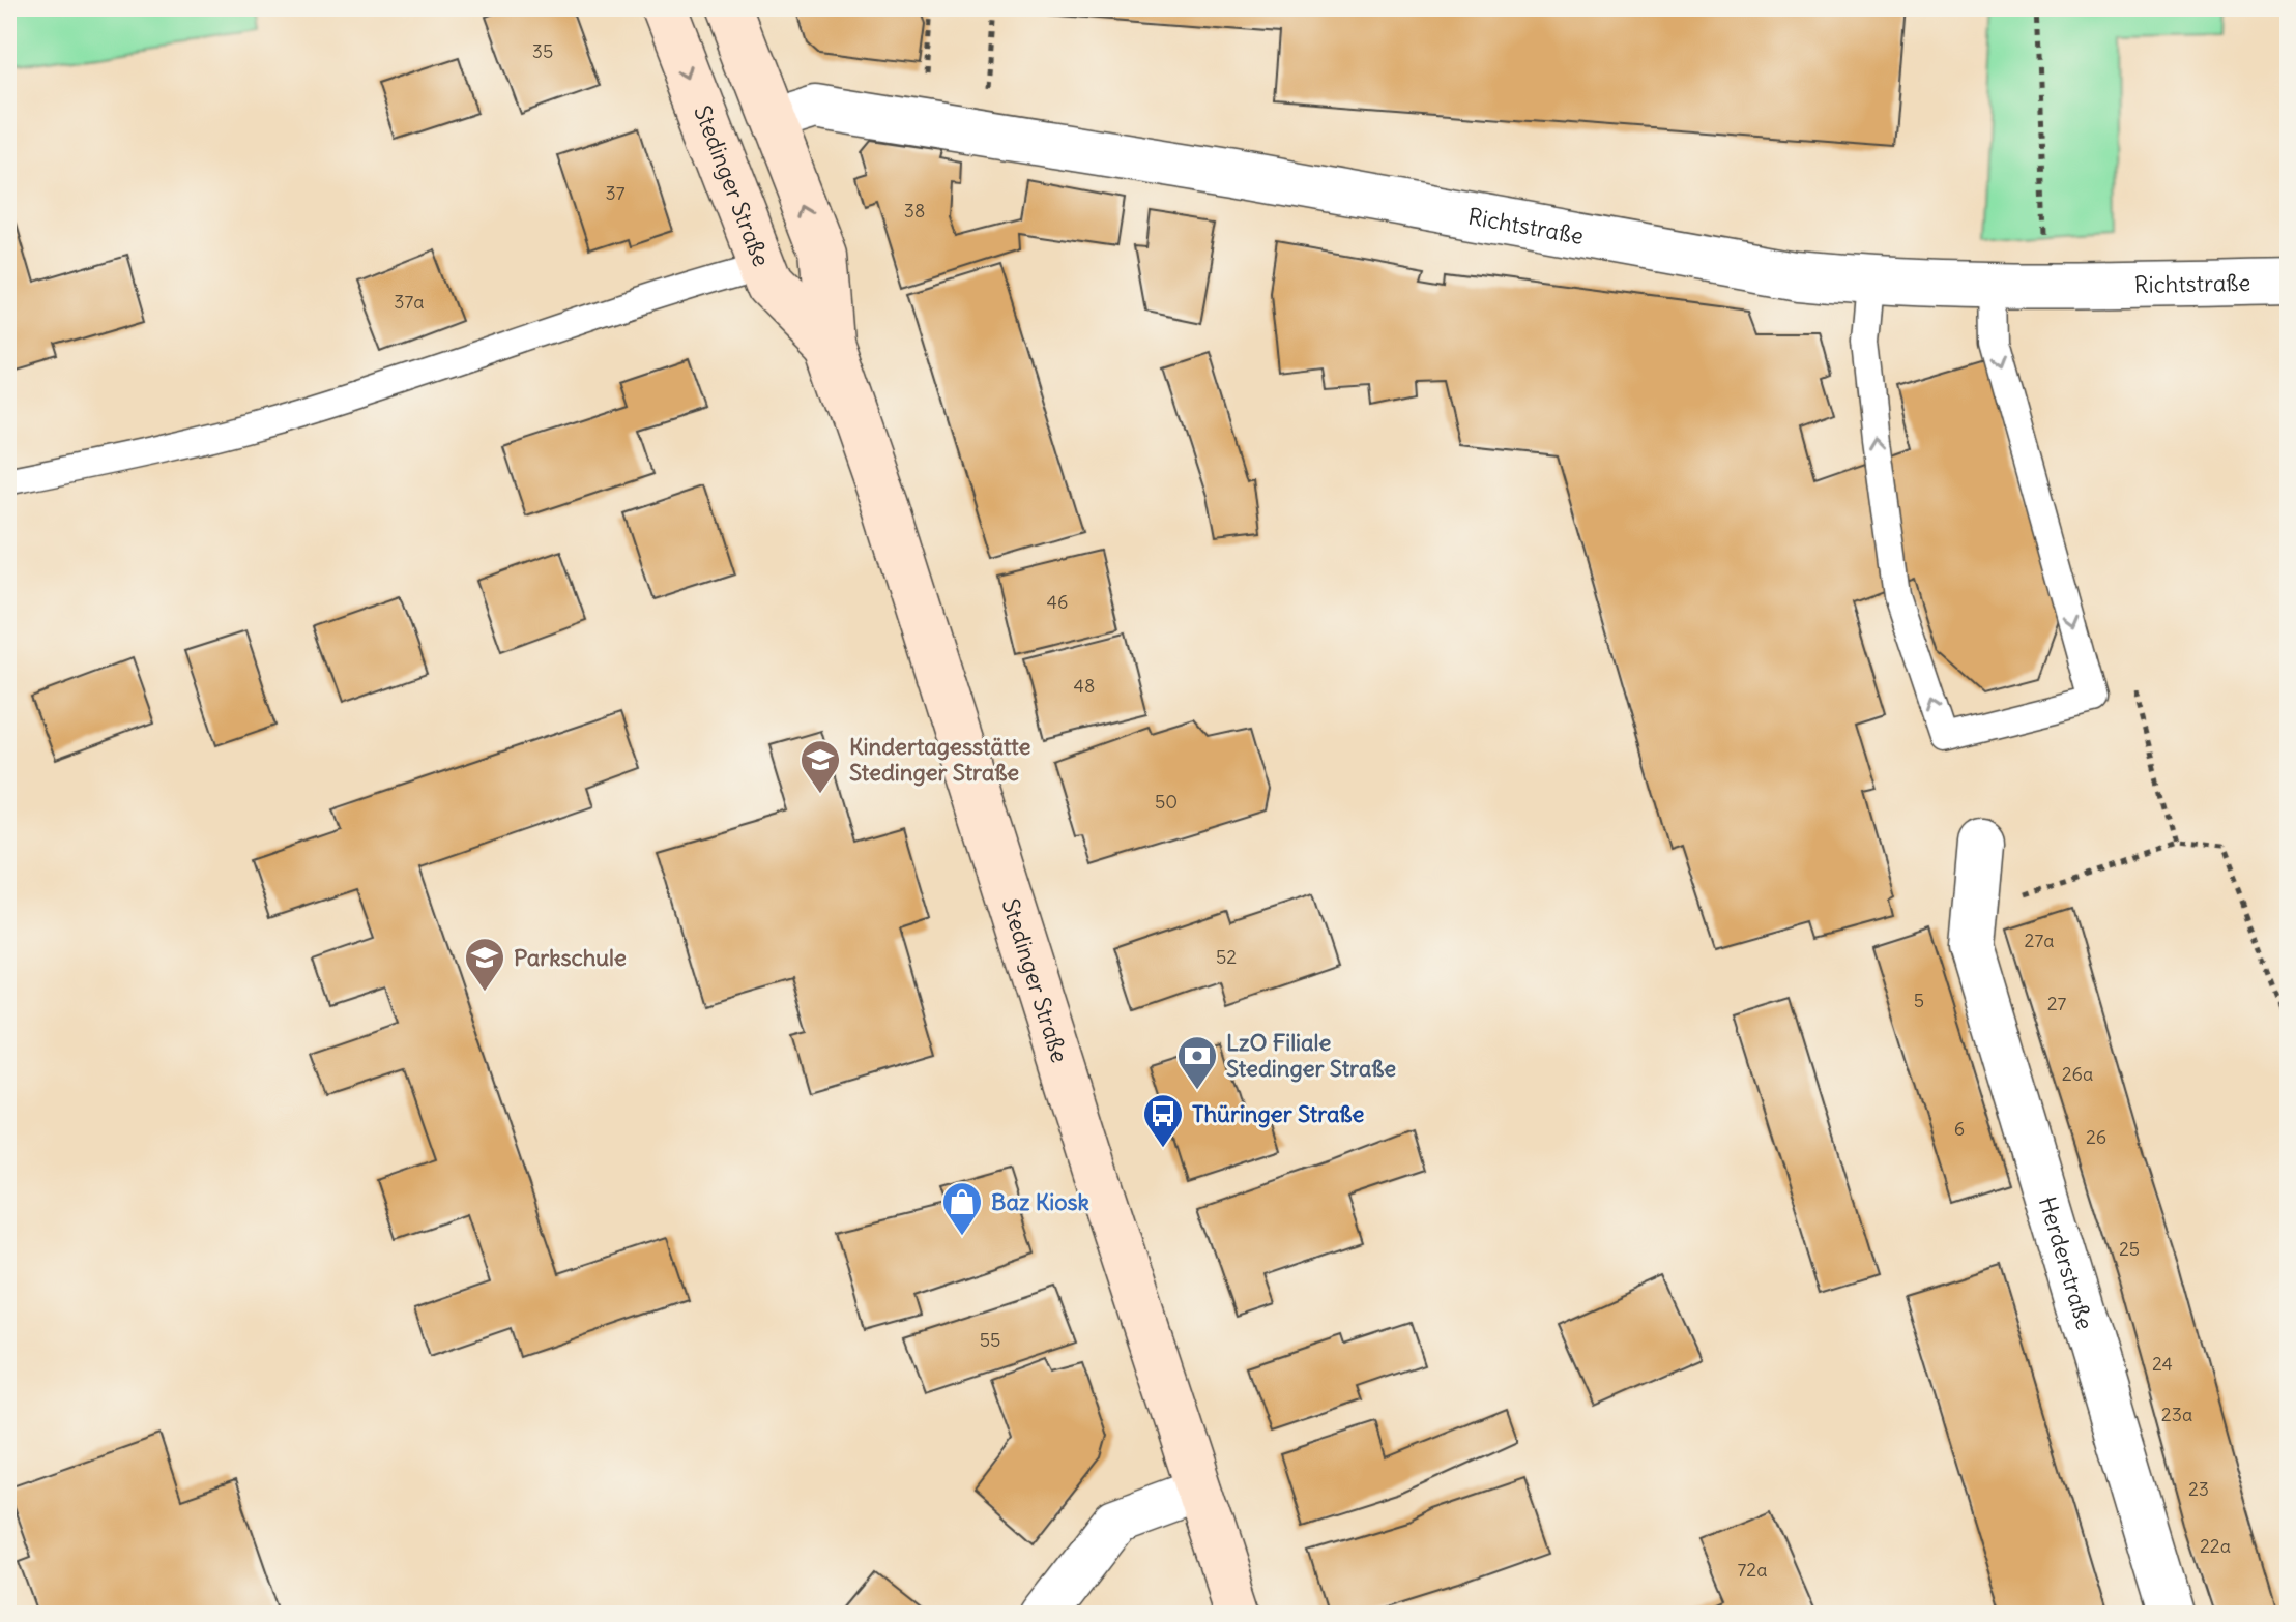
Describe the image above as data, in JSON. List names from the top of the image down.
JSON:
{
  "streets": {
    "main road": ["Stedinger Straße"],
    "street": ["Richtstraße", "Herderstraße"]
  },
  "crossings": [
    ["Stedinger Straße", "Richtstraße"]
  ],
  "places": {
    "school or university": ["Kindertagesstätte Stedinger Straße", "Parkschule"],
    "bank": ["LzO Filiale Stedinger Straße"],
    "bus stop": ["Thüringer Straße"],
    "shop": ["Baz Kiosk"]
  },
  "house_numbers": [
    "35",
    "37",
    "38",
    "37a",
    "46",
    "48",
    "50",
    "27a",
    "52",
    "5",
    "27",
    "26a",
    "6",
    "26",
    "25",
    "55",
    "24",
    "23a",
    "23",
    "22a",
    "72a"
  ]
}
